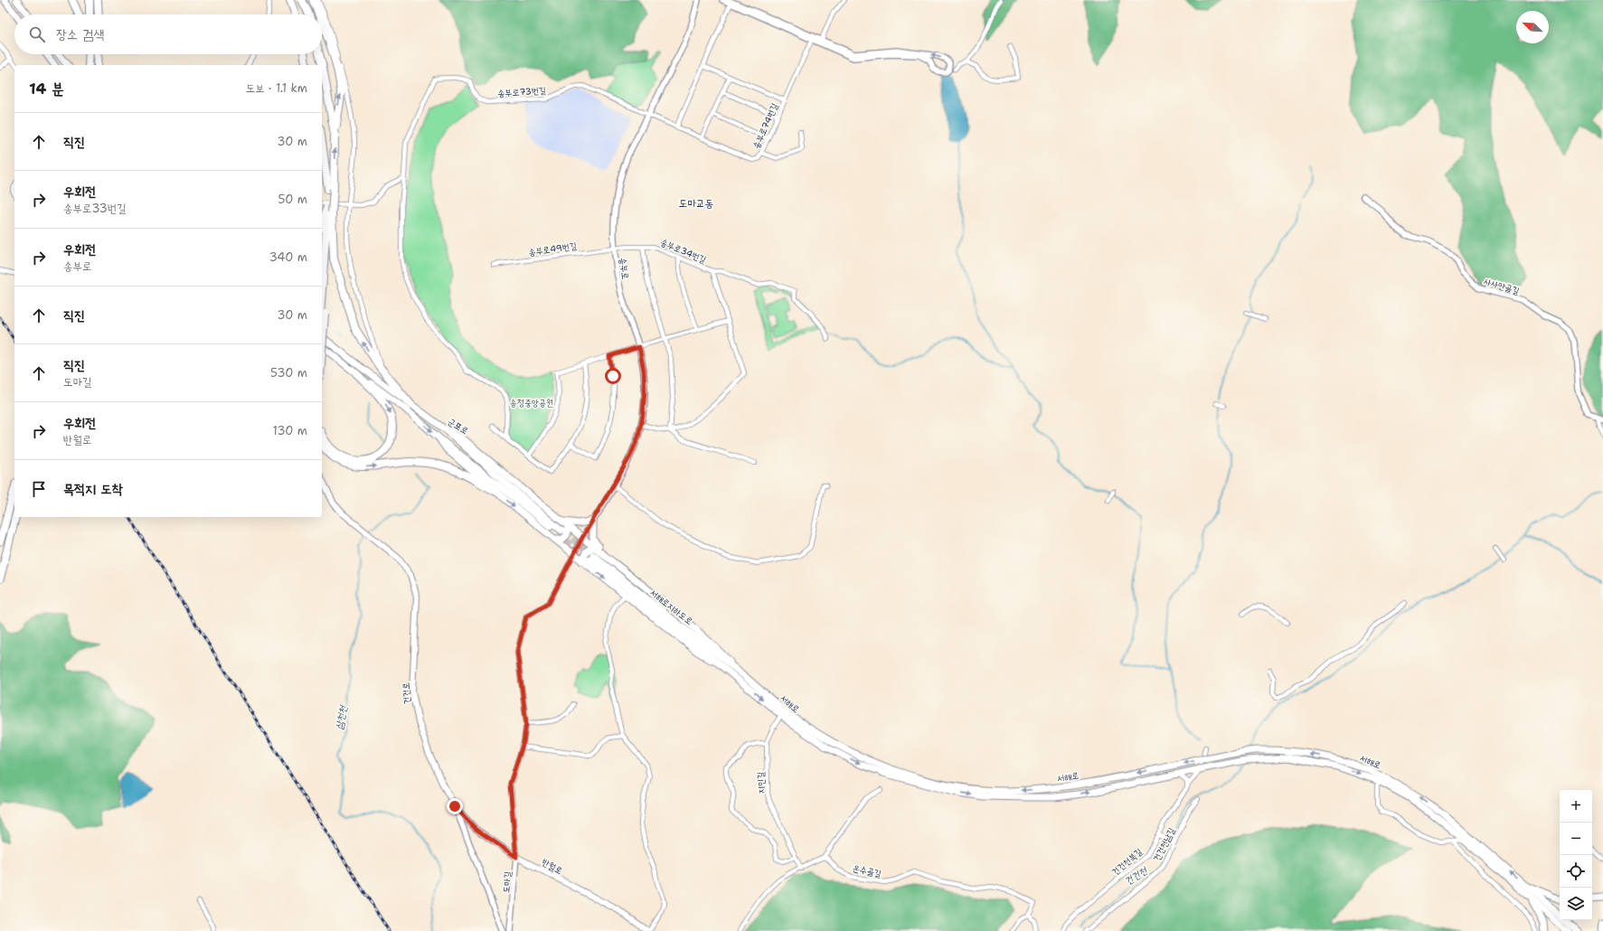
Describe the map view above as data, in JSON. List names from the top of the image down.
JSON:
{
  "streets": {
    "main road": [
      "군포로",
      "서해로지하도로",
      "건건로",
      "서해로",
      "반월로"
    ],
    "street": [
      "송부로73번길",
      "송부로74번길",
      "송부로49번길",
      "송부로34번길",
      "송부로",
      "사사안골길",
      "지인길",
      "건건천남길",
      "건건천북길",
      "온수골길",
      "도마길"
    ]
  },
  "crossings": [
    ["송부로73번길", "송부로74번길"],
    ["송부로73번길", "송부로"],
    ["송부로74번길", "송부로"],
    ["송부로49번길", "송부로34번길"],
    ["송부로49번길", "송부로"],
    ["송부로34번길", "송부로"],
    ["송부로", "군포로"],
    ["송부로", "서해로"],
    ["송부로", "도마길"],
    ["군포로", "서해로"],
    ["서해로지하도로", "서해로"],
    ["건건로", "반월로"],
    ["서해로", "지인길"],
    ["서해로", "도마길"],
    ["반월로", "도마길"]
  ],
  "districts": ["도마교동"],
  "water": ["삼천천", "건건천"],
  "parks": ["송정중앙공원"],
  "north": "top left",
  "page": {
    "search": "장소 검색",
    "heading": ["14 분", "도보 · 1.1 km"],
    "list": [
      ["직진", "30 m"],
      ["우회전", "송부로33번길", "50 m"],
      ["우회전", "송부로", "340 m"],
      ["직진", "30 m"],
      ["직진", "도마길", "530 m"],
      ["우회전", "반월로", "130 m"],
      "목적지 도착"
    ],
    "map_buttons": ["+", "−"]
  }
}
